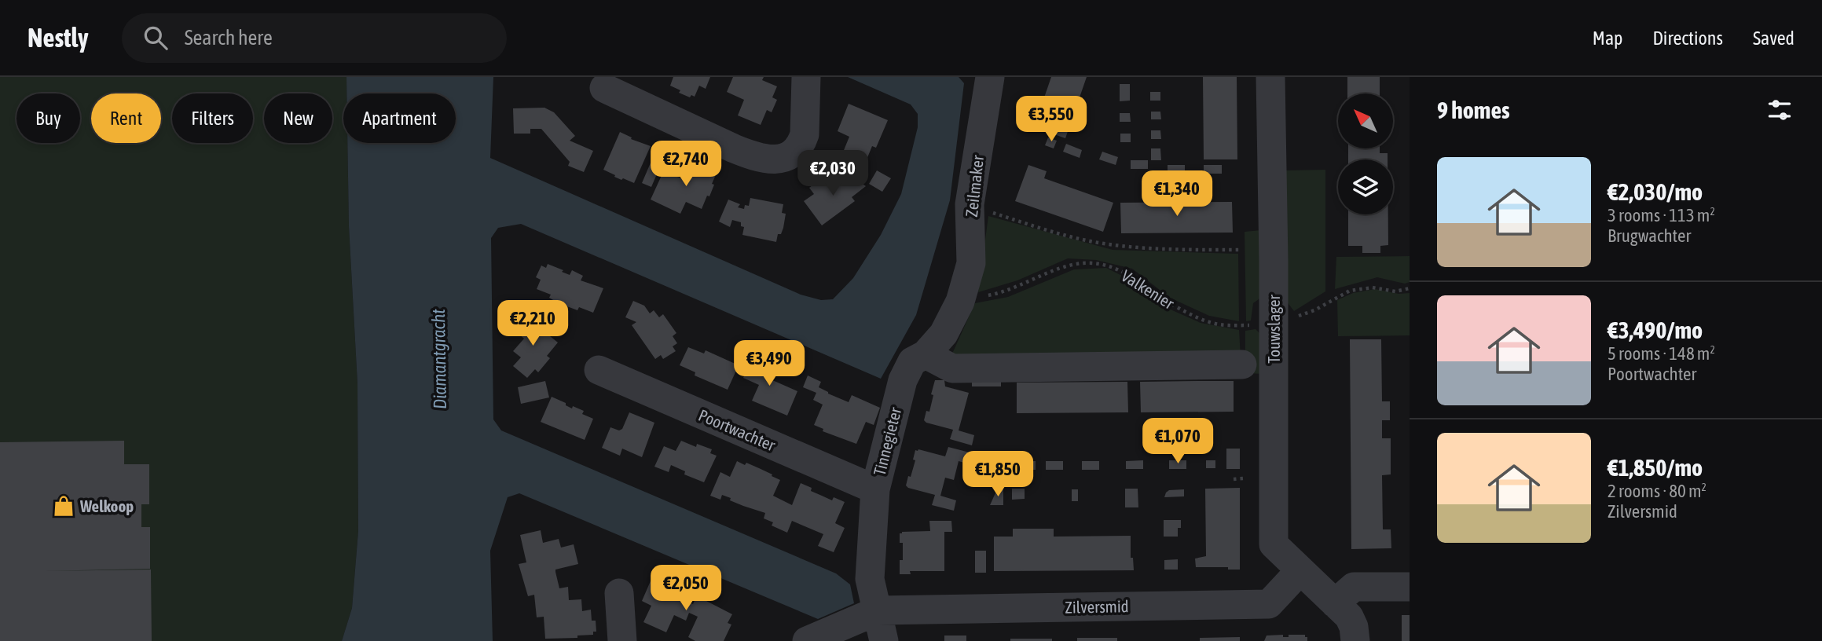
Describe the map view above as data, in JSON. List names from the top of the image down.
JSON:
{
  "streets": {
    "street": [
      "Zeilmaker",
      "Touwslager",
      "Poortwachter",
      "Tinnegieter",
      "Zilversmid"
    ],
    "path": ["Valkenier"]
  },
  "crossings": [
    ["Zeilmaker", "Valkenier"],
    ["Zeilmaker", "Tinnegieter"],
    ["Valkenier", "Touwslager"],
    ["Valkenier", "Tinnegieter"],
    ["Touwslager", "Zilversmid"],
    ["Poortwachter", "Tinnegieter"],
    ["Tinnegieter", "Zilversmid"]
  ],
  "water": ["Diamantgracht"],
  "places": {
    "shop": ["Welkoop"]
  },
  "north": "top left",
  "page": {
    "header": "Nestly",
    "search": "Search here",
    "nav": ["Map", "Directions", "Saved"],
    "heading": "9 homes",
    "chip": [
      "Buy",
      "Rent",
      "Filters",
      "New",
      "Apartment"
    ],
    "price": [
      "€3,550",
      "€2,740",
      "€2,030",
      "€1,340",
      "€2,210",
      "€3,490",
      "€1,070",
      "€1,850",
      "€2,050"
    ],
    "list": [
      {
        "name": "€2,030/mo",
        "note": "3 rooms · 113 m² · Brugwachter"
      },
      {
        "name": "€3,490/mo",
        "note": "5 rooms · 148 m² · Poortwachter"
      },
      {
        "name": "€1,850/mo",
        "note": "2 rooms · 80 m² · Zilversmid"
      }
    ]
  }
}
